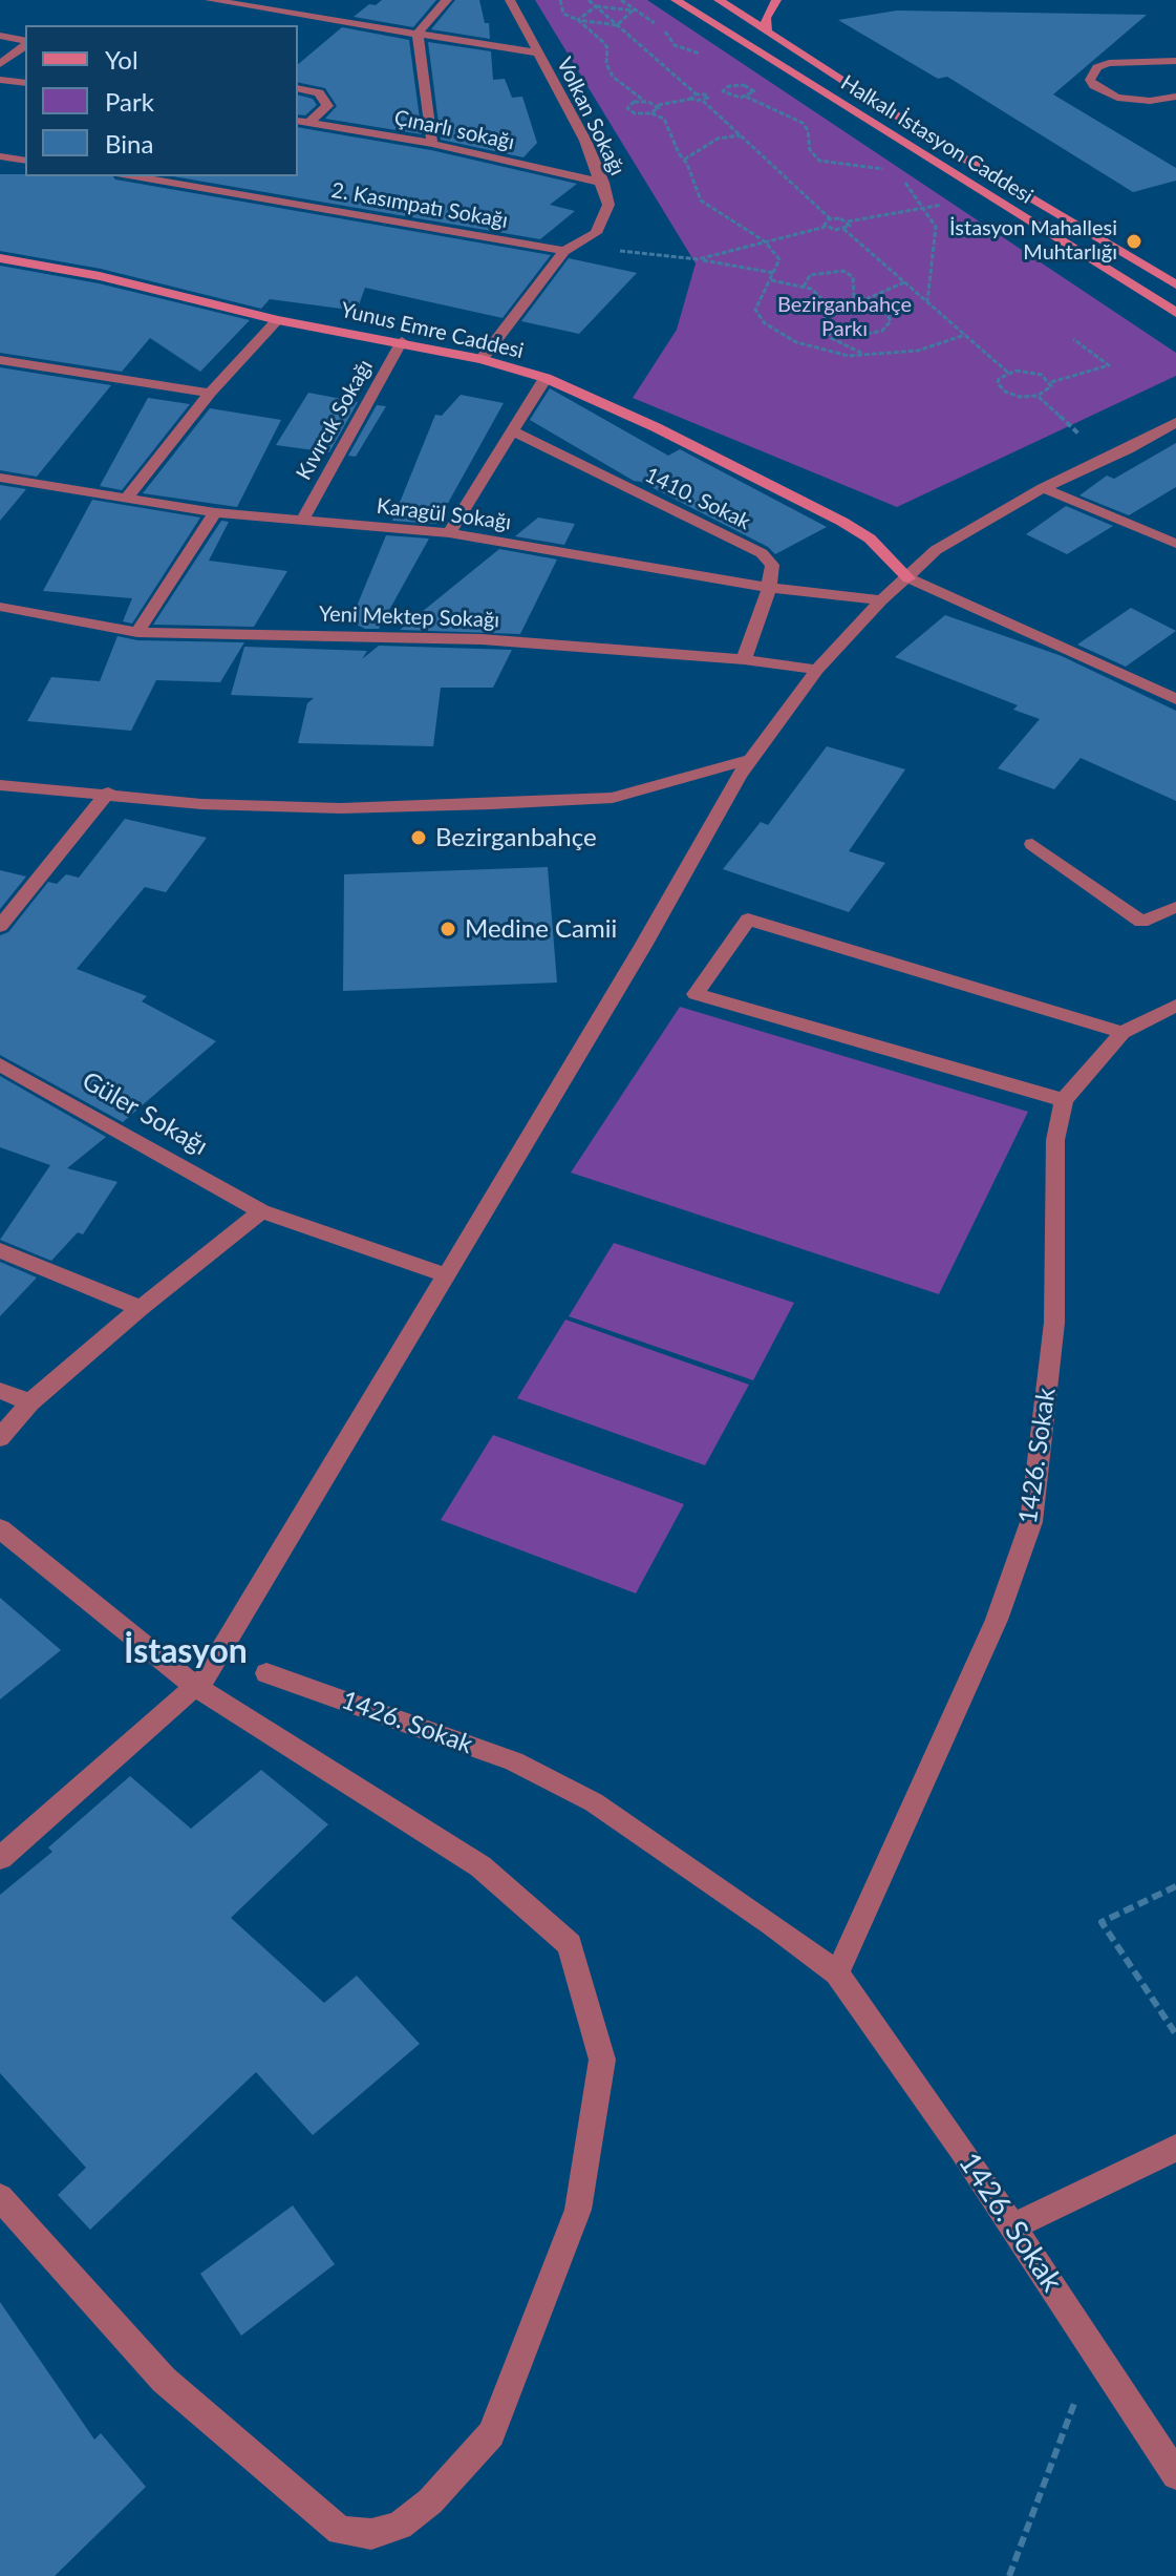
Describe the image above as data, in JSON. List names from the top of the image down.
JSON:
{
  "streets": {
    "main road": ["Halkalı İstasyon Caddesi", "Yunus Emre Caddesi"],
    "street": [
      "Volkan Sokağı",
      "Çınarlı sokağı",
      "2. Kasımpatı Sokağı",
      "Kıvırcık Sokağı",
      "1410. Sokak",
      "Karagül Sokağı",
      "Yeni Mektep Sokağı",
      "Güler Sokağı",
      "1426. Sokak"
    ]
  },
  "crossings": [
    ["Volkan Sokağı", "Çınarlı sokağı"],
    ["Volkan Sokağı", "2. Kasımpatı Sokağı"],
    ["Volkan Sokağı", "Yunus Emre Caddesi"],
    ["Yunus Emre Caddesi", "Kıvırcık Sokağı"],
    ["Kıvırcık Sokağı", "Karagül Sokağı"],
    ["1410. Sokak", "Karagül Sokağı"]
  ],
  "districts": ["İstasyon"],
  "parks": ["Bezirganbahçe Parkı"],
  "places": ["İstasyon Mahallesi Muhtarlığı", "Bezirganbahçe", "Medine Camii"],
  "legend": ["Yol", "Park", "Bina"]
}
